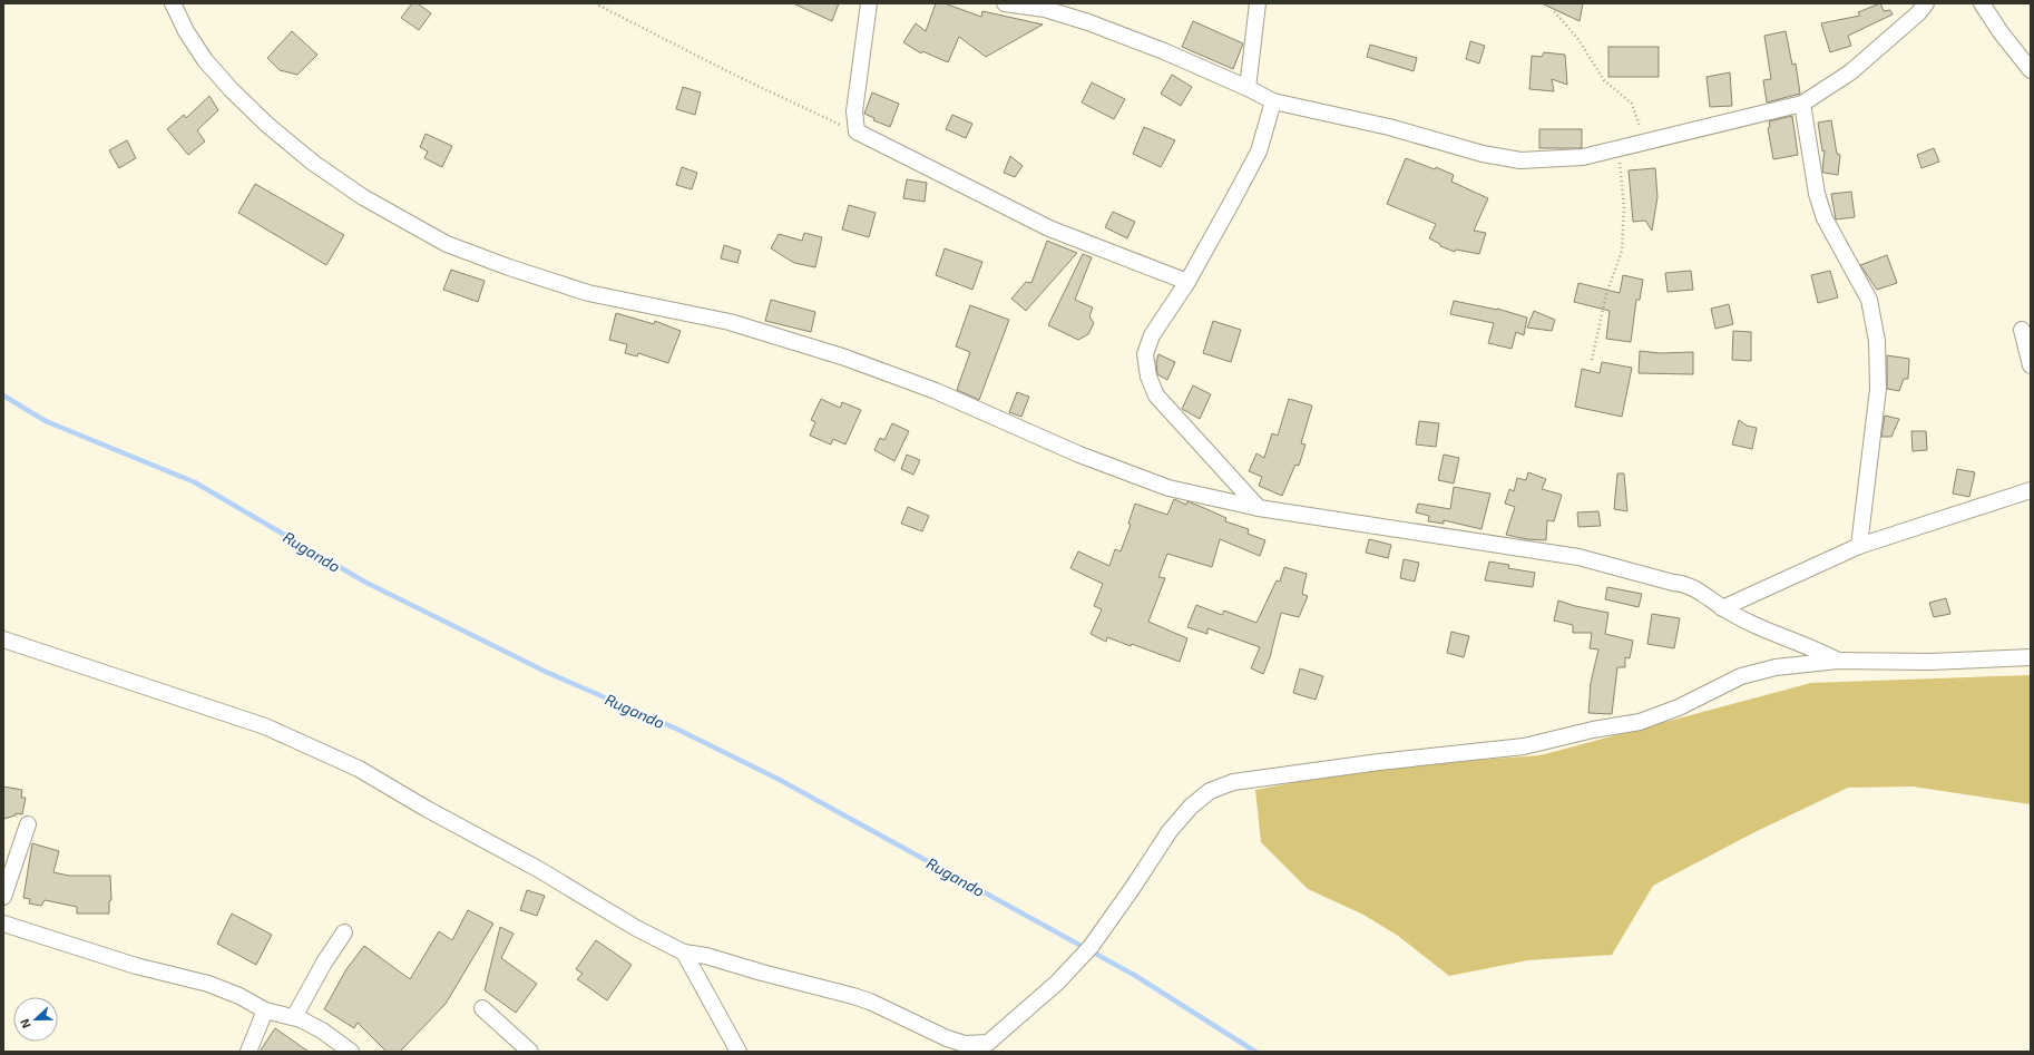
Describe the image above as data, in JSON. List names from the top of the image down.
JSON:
{
  "water": ["Rugando"],
  "north": "left"
}
